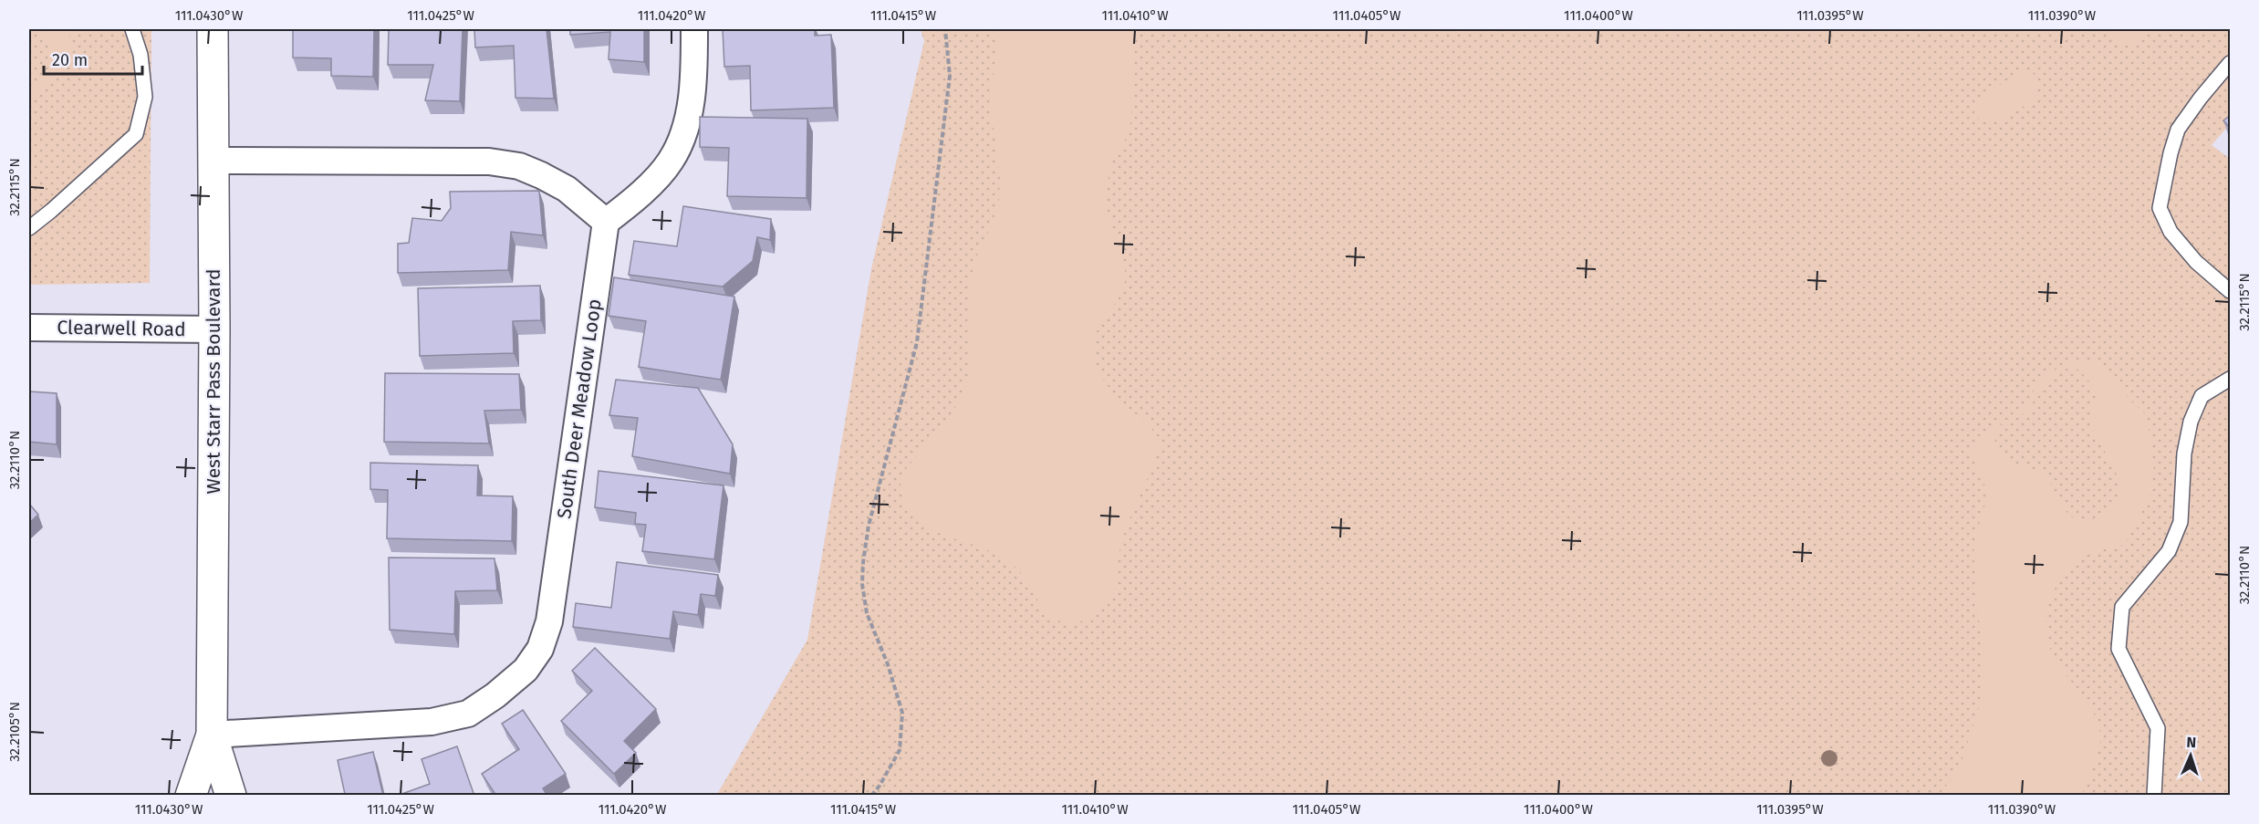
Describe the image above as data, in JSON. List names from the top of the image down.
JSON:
{
  "streets": {
    "street": ["Clearwell Road", "West Starr Pass Boulevard", "South Deer Meadow Loop"]
  },
  "crossings": [
    ["Clearwell Road", "West Starr Pass Boulevard"],
    ["West Starr Pass Boulevard", "South Deer Meadow Loop"]
  ],
  "scale_bar": "20 m",
  "north": "top",
  "coordinates": [
    "111.0430°W",
    "111.0425°W",
    "111.0420°W",
    "111.0415°W",
    "111.0410°W",
    "111.0405°W",
    "111.0400°W",
    "111.0395°W",
    "111.0390°W",
    "32.2115°N",
    "32.2110°N",
    "32.2105°N"
  ]
}
